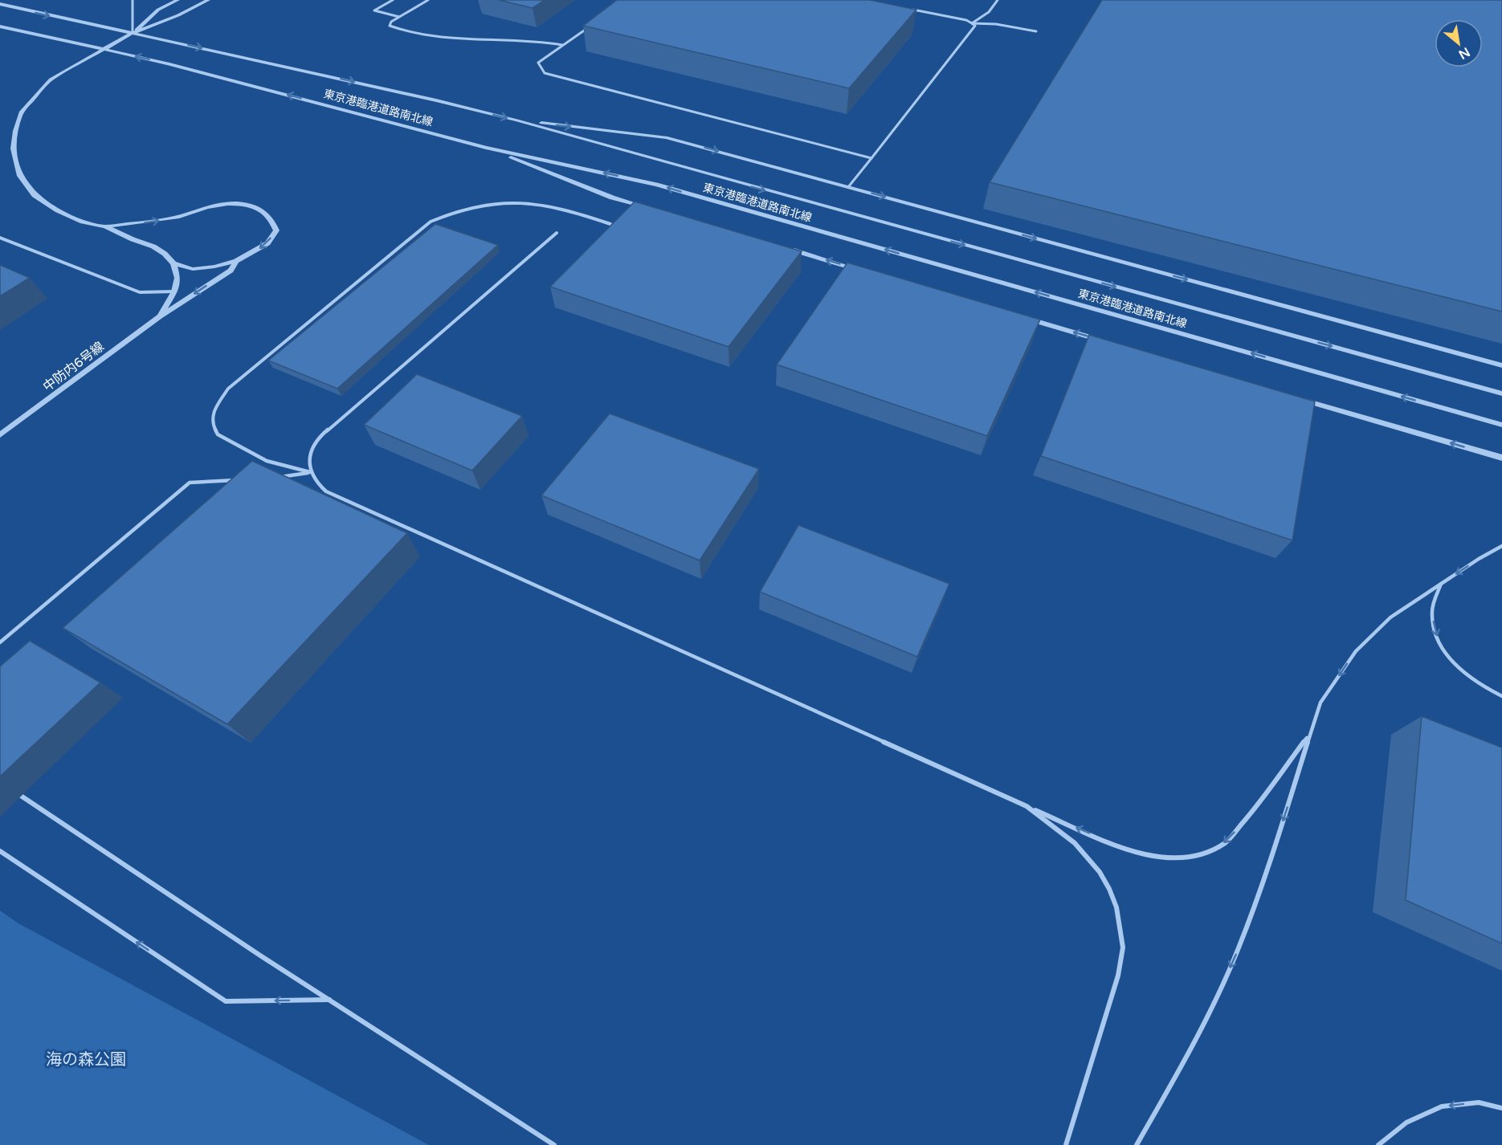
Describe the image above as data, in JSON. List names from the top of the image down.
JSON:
{
  "streets": {
    "street": ["東京港臨港道路南北線", "中防内6号線"]
  },
  "parks": ["海の森公園"],
  "north": "bottom right"
}
